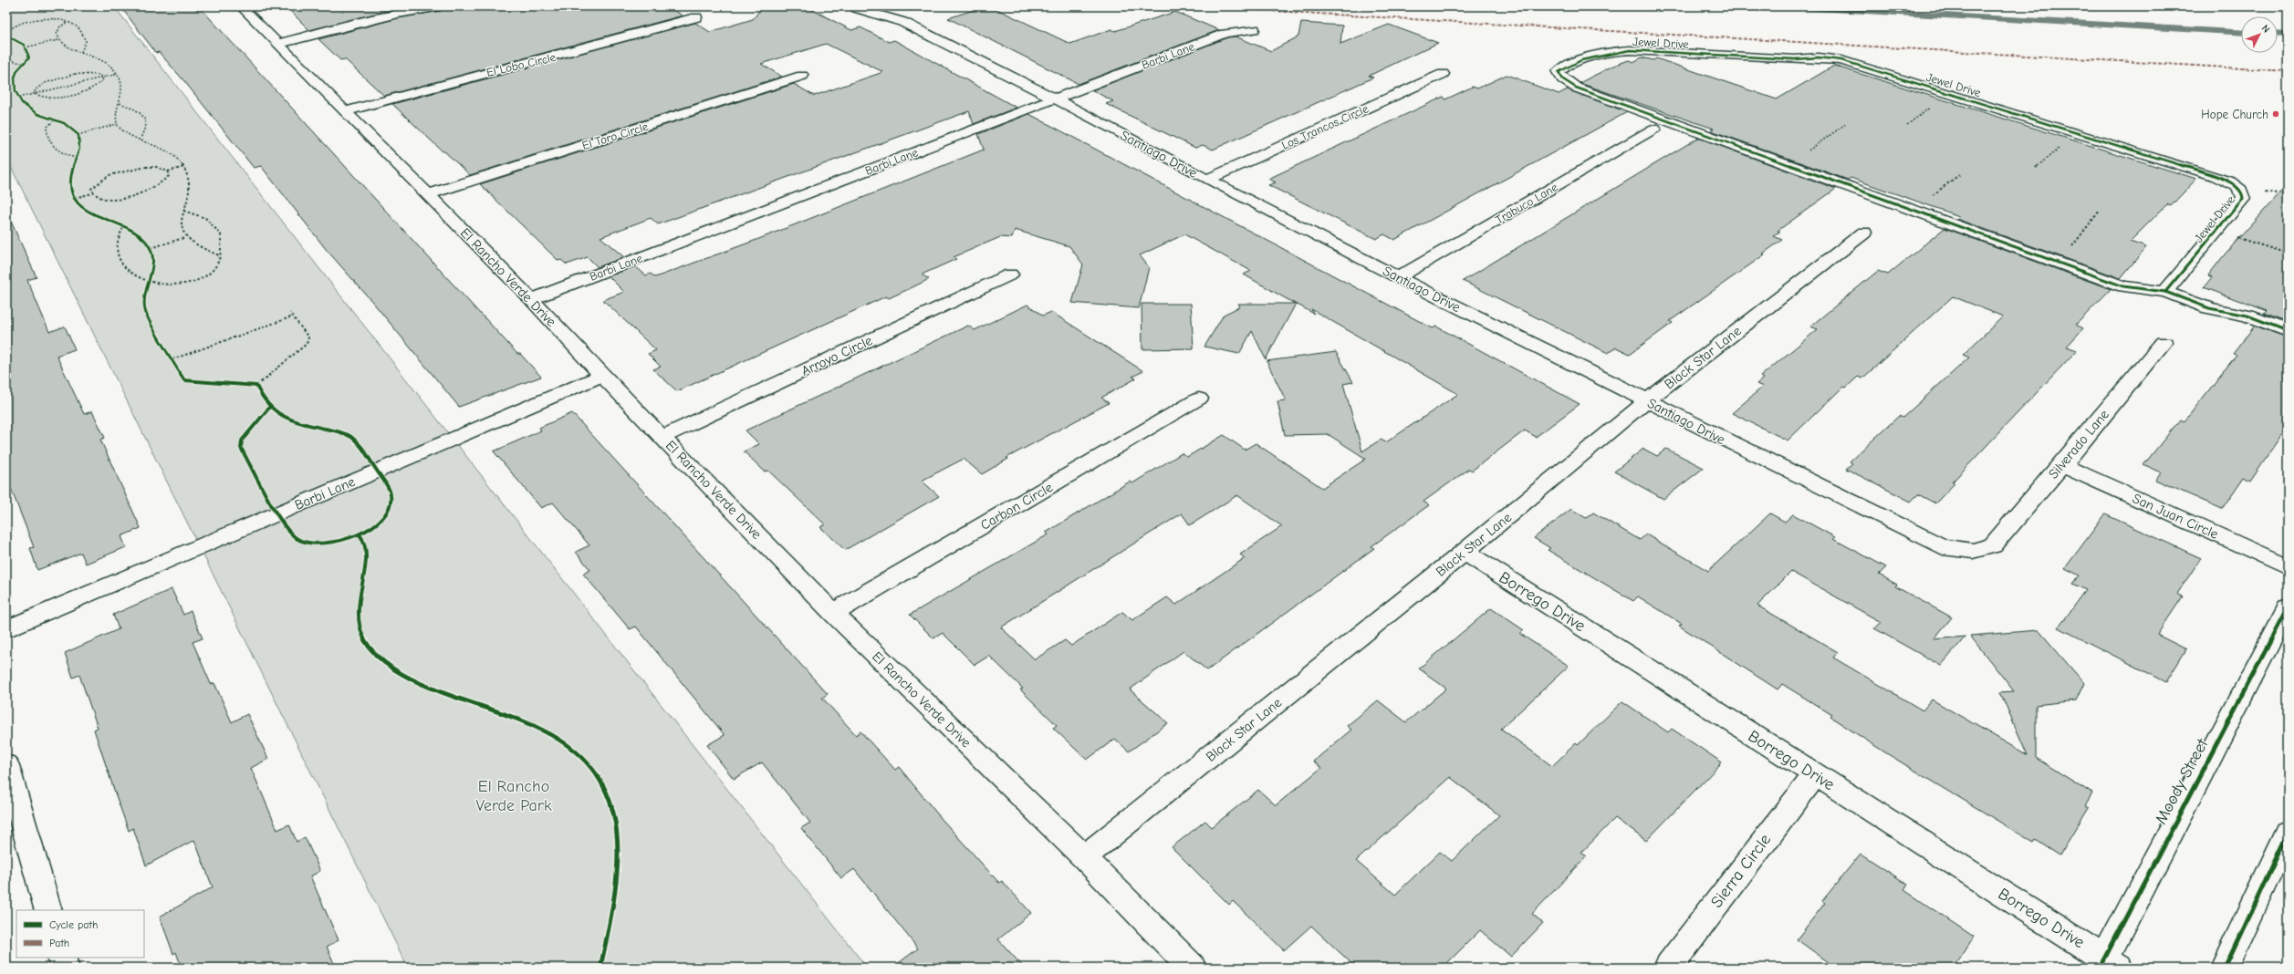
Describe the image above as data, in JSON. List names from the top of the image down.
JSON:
{
  "streets": {
    "street": [
      "Jewel Drive",
      "Barbi Lane",
      "El Lobo Circle",
      "Los Trancos Circle",
      "El Toro Circle",
      "Santiago Drive",
      "Trabuco Lane",
      "El Rancho Verde Drive",
      "Arroyo Circle",
      "Black Star Lane",
      "Silverado Lane",
      "Carbon Circle",
      "San Juan Circle",
      "Borrego Drive",
      "Moody Street",
      "Sierra Circle"
    ]
  },
  "crossings": [
    ["Barbi Lane", "Santiago Drive"],
    ["Barbi Lane", "El Rancho Verde Drive"],
    ["El Lobo Circle", "El Rancho Verde Drive"],
    ["Los Trancos Circle", "Santiago Drive"],
    ["El Toro Circle", "El Rancho Verde Drive"],
    ["Santiago Drive", "Trabuco Lane"],
    ["Santiago Drive", "Black Star Lane"],
    ["Santiago Drive", "Silverado Lane"],
    ["El Rancho Verde Drive", "Arroyo Circle"],
    ["El Rancho Verde Drive", "Black Star Lane"],
    ["El Rancho Verde Drive", "Carbon Circle"],
    ["Black Star Lane", "Borrego Drive"],
    ["Silverado Lane", "San Juan Circle"],
    ["Borrego Drive", "Moody Street"],
    ["Borrego Drive", "Sierra Circle"]
  ],
  "parks": ["El Rancho Verde Park"],
  "places": ["Hope Church"],
  "legend": ["Cycle path", "Path"],
  "north": "top right"
}
